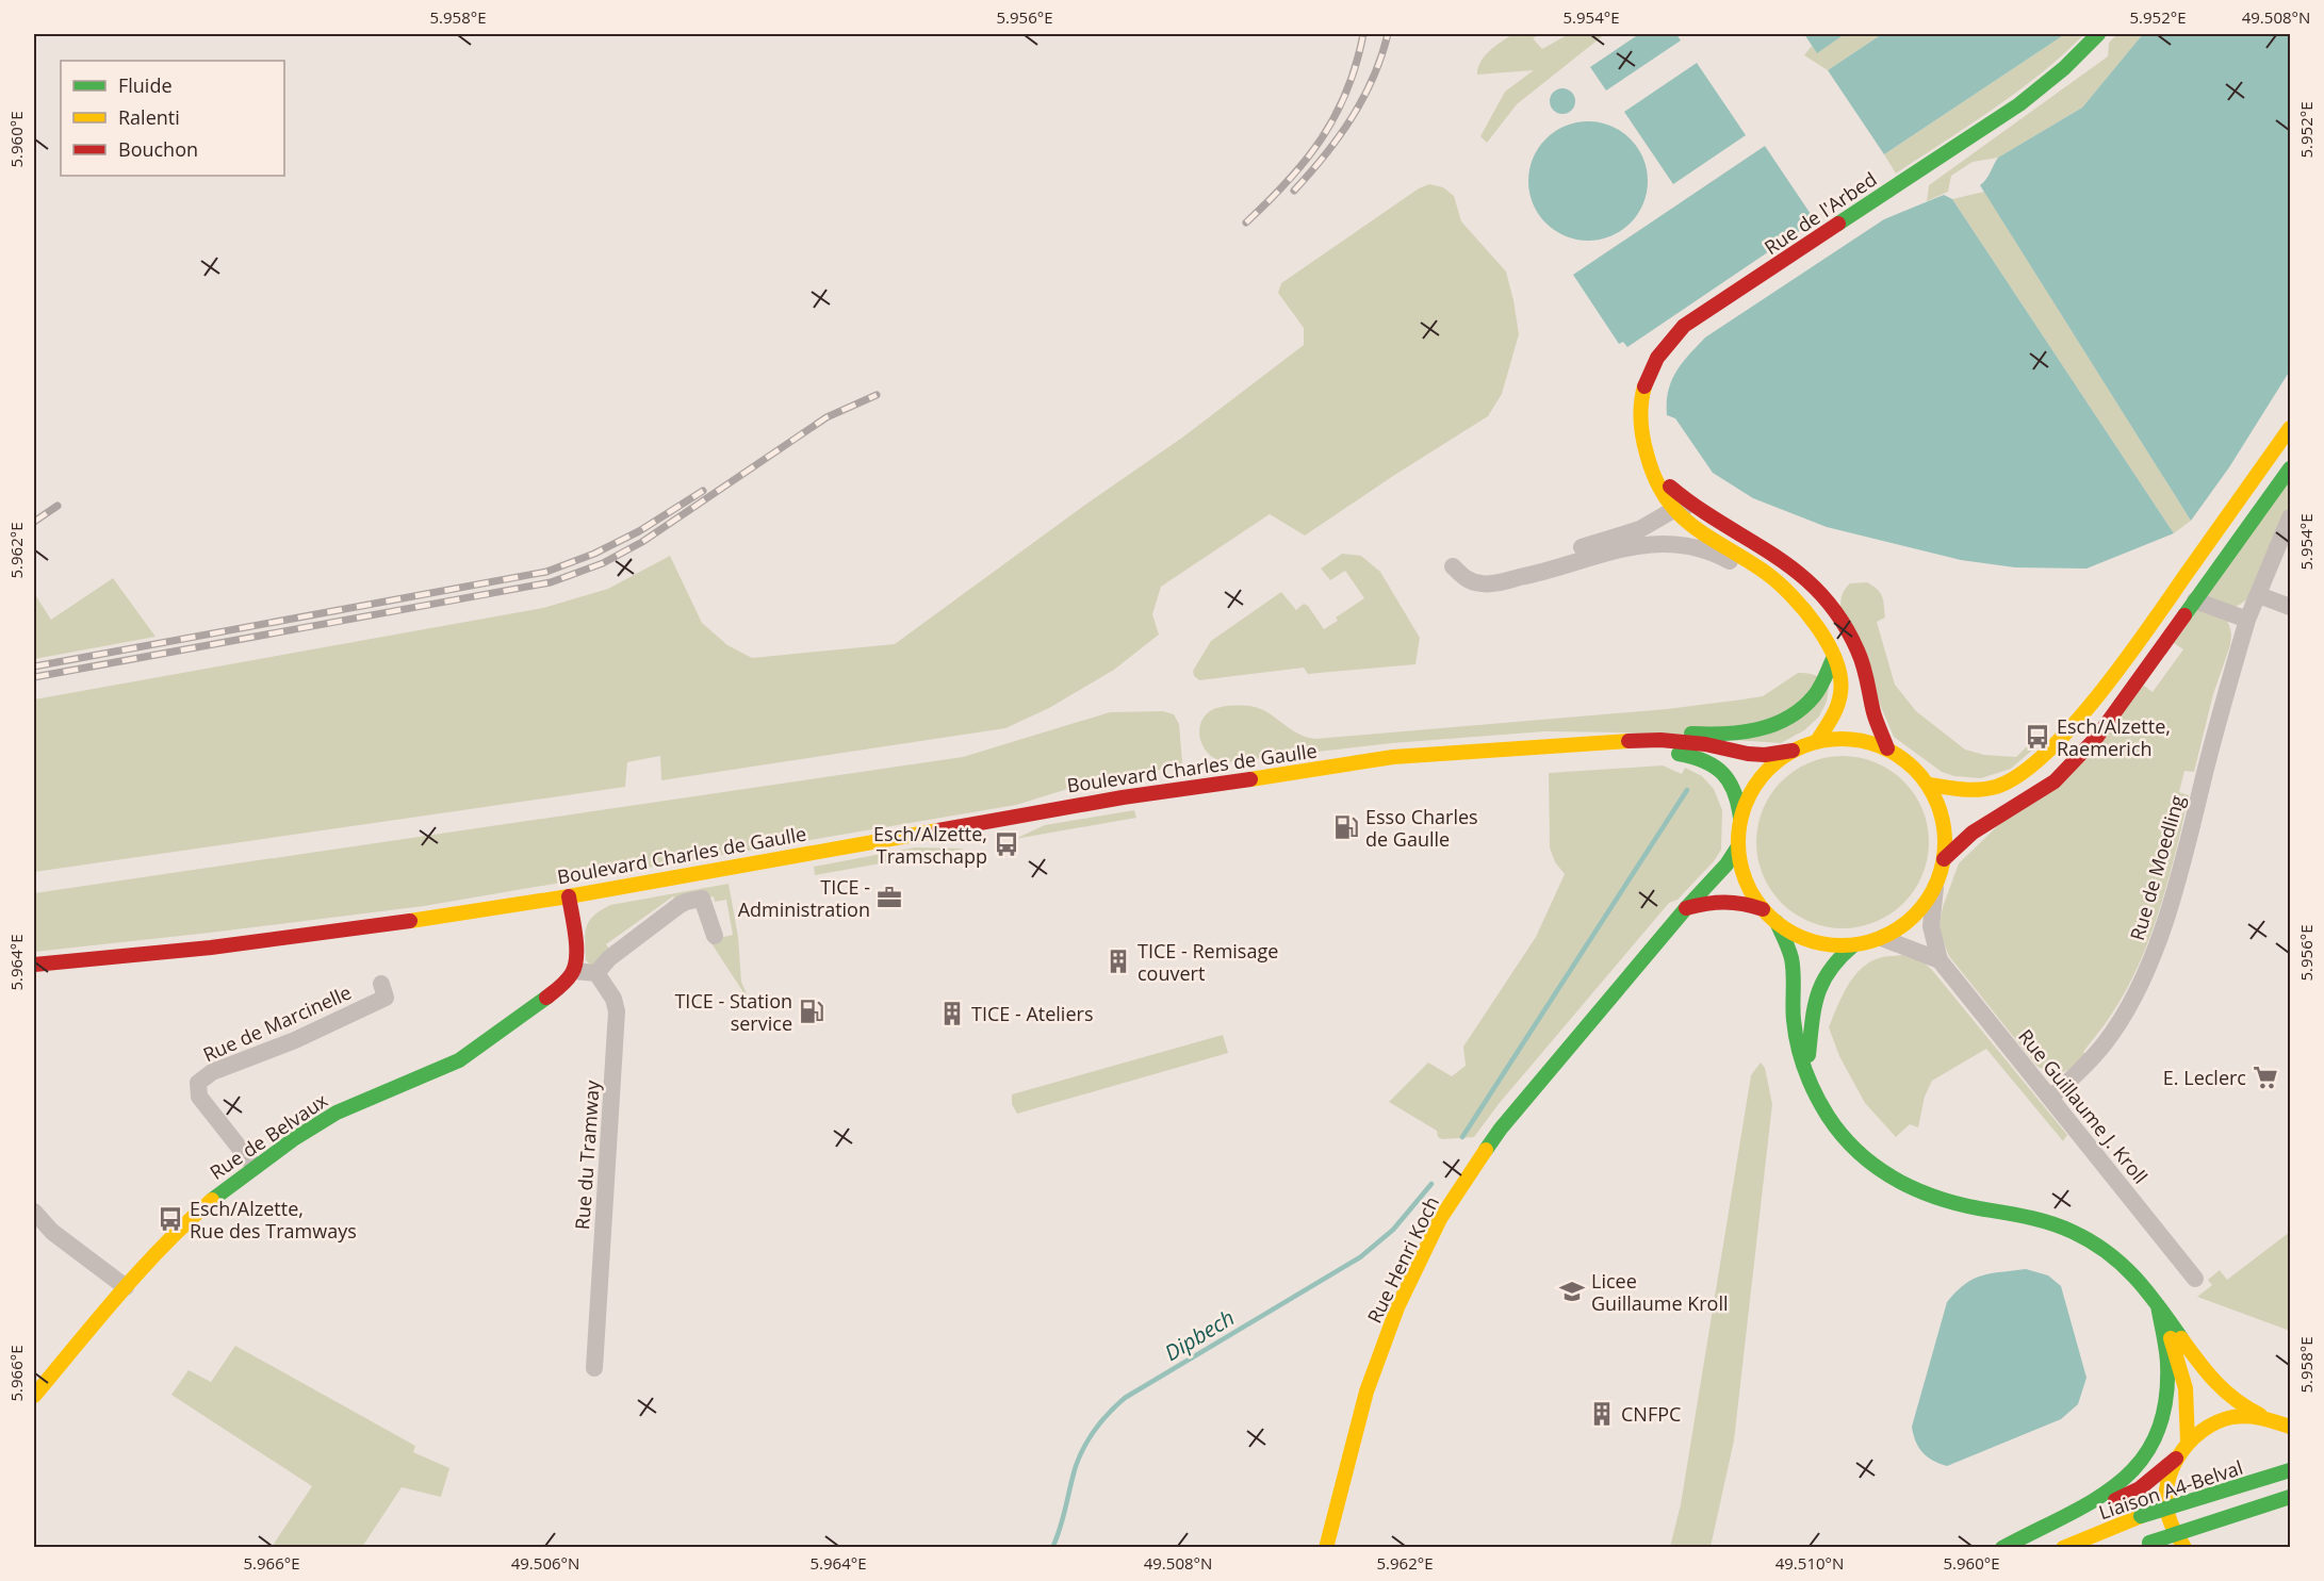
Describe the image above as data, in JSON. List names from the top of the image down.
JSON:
{
  "streets": {
    "main road": [
      "Rue de l'Arbed",
      "Boulevard Charles de Gaulle",
      "Rue de Belvaux",
      "Rue Henri Koch",
      "Liaison A4-Belval"
    ],
    "street": [
      "Rue de Moedling",
      "Rue de Marcinelle",
      "Rue Guillaume J. Kroll",
      "Rue du Tramway"
    ]
  },
  "crossings": [
    ["Rue de l'Arbed", "Boulevard Charles de Gaulle"],
    ["Rue de l'Arbed", "Rue Guillaume J. Kroll"],
    ["Rue de l'Arbed", "Rue Henri Koch"],
    ["Boulevard Charles de Gaulle", "Rue Guillaume J. Kroll"],
    ["Boulevard Charles de Gaulle", "Rue Henri Koch"],
    ["Rue de Moedling", "Rue Guillaume J. Kroll"],
    ["Rue de Marcinelle", "Rue de Belvaux"],
    ["Rue Guillaume J. Kroll", "Rue Henri Koch"]
  ],
  "water": ["Dipbech"],
  "places": {
    "bus stop": ["Esch/Alzette, Raemerich", "Esch/Alzette, Tramschapp", "Esch/Alzette, Rue des Tramways"],
    "fuel station": ["Esso Charles de Gaulle", "TICE - Station service"],
    "office": ["TICE - Administration"],
    "building": ["TICE - Remisage couvert", "TICE - Ateliers", "CNFPC"],
    "supermarket": ["E. Leclerc"],
    "school or university": ["Licee Guillaume Kroll"]
  },
  "legend": ["Fluide", "Ralenti", "Bouchon"],
  "coordinates": [
    "5.958°E",
    "5.956°E",
    "5.954°E",
    "5.952°E",
    "49.508°N",
    "5.960°E",
    "5.962°E",
    "5.964°E",
    "5.966°E",
    "49.506°N",
    "49.510°N"
  ]
}
